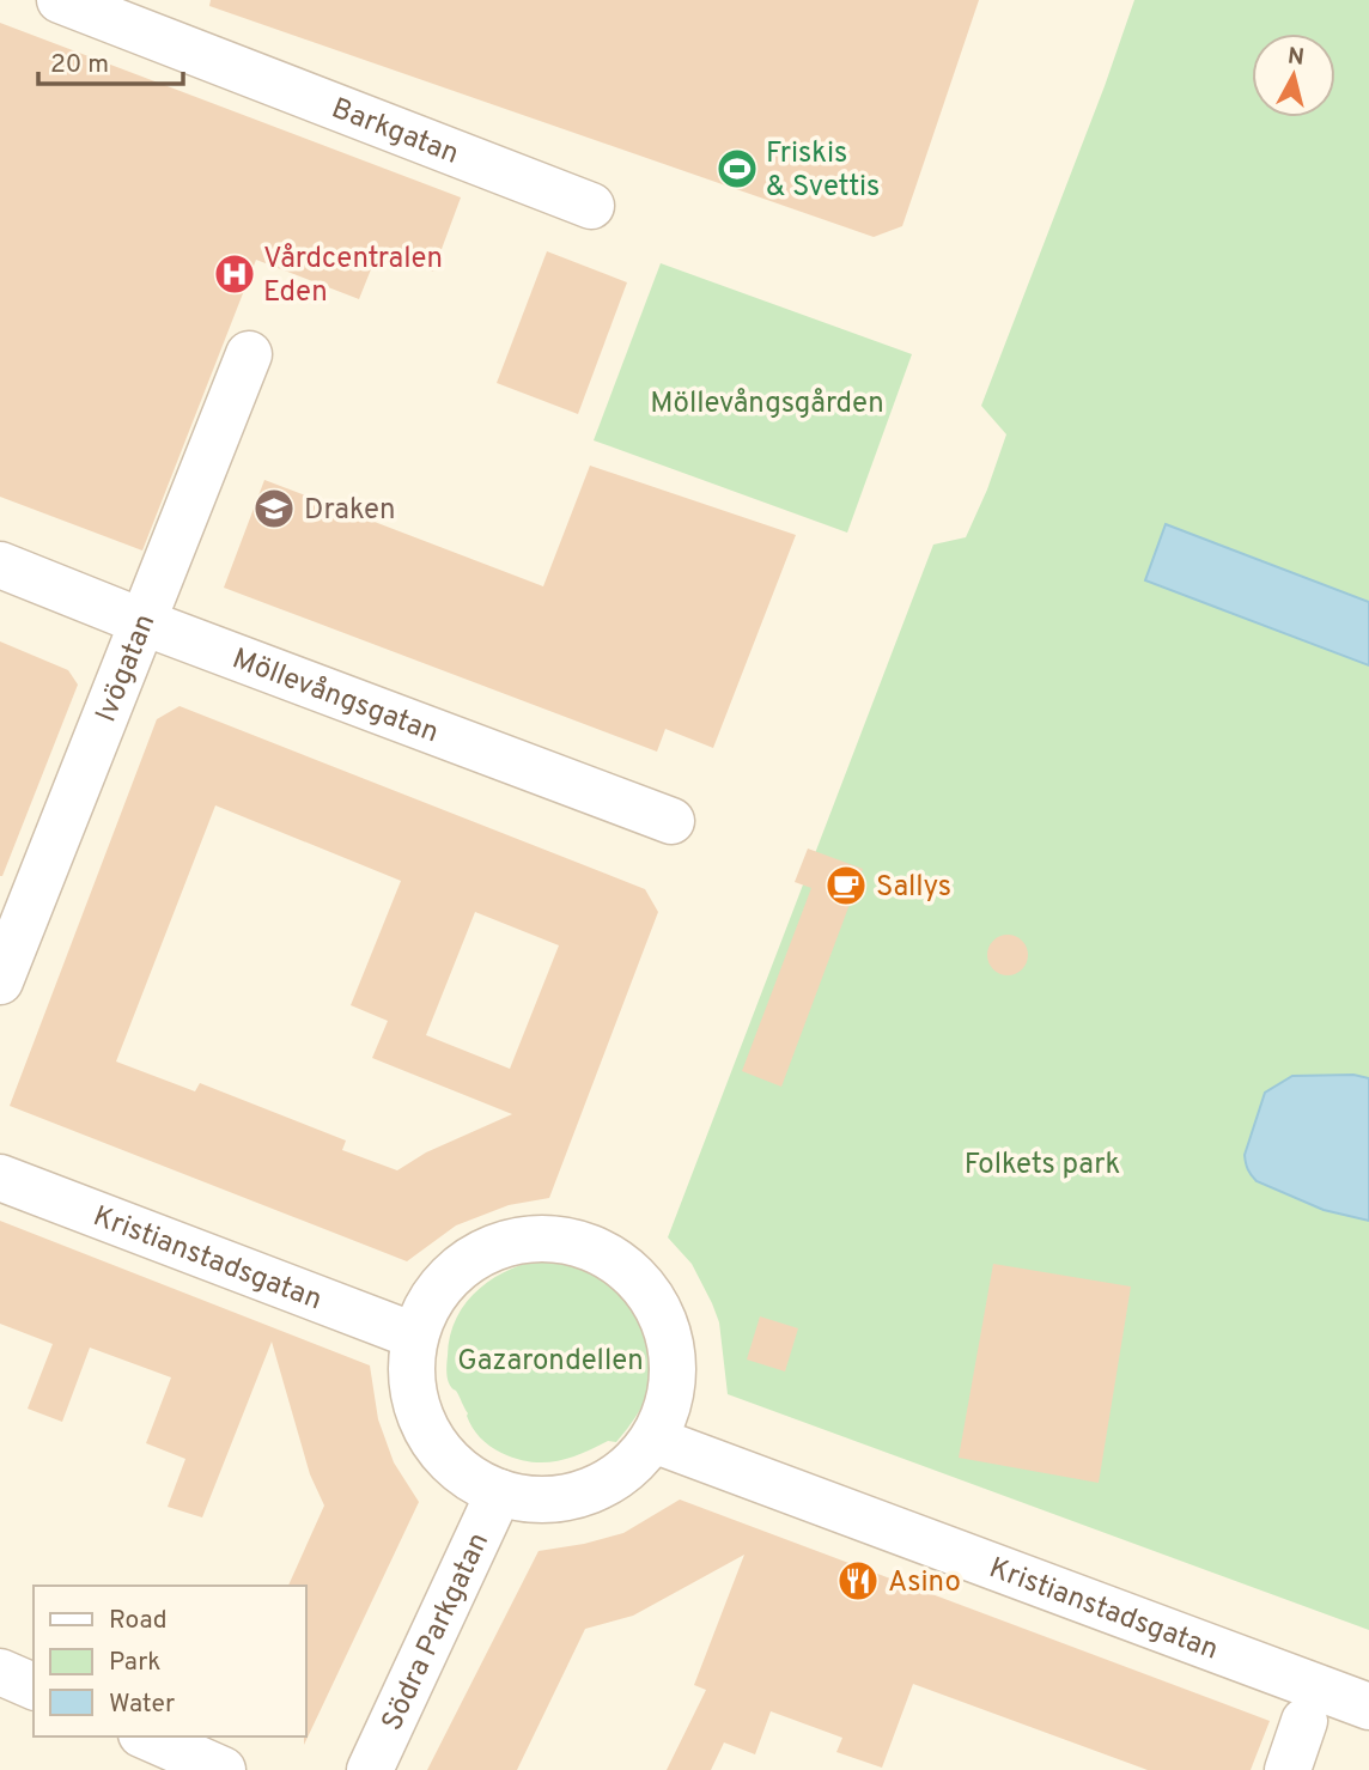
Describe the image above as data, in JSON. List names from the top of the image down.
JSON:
{
  "streets": {
    "street": [
      "Barkgatan",
      "Ivögatan",
      "Möllevångsgatan",
      "Kristianstadsgatan",
      "Södra Parkgatan"
    ]
  },
  "crossings": [
    ["Ivögatan", "Möllevångsgatan"],
    ["Kristianstadsgatan", "Södra Parkgatan"]
  ],
  "parks": ["Möllevångsgården", "Folkets park", "Gazarondellen"],
  "places": {
    "sports": ["Friskis & Svettis"],
    "hospital": ["Vårdcentralen Eden"],
    "school or university": ["Draken"],
    "cafe": ["Sallys"],
    "restaurant": ["Asino"]
  },
  "legend": ["Road", "Park", "Water"],
  "scale_bar": "20 m",
  "north": "top"
}
